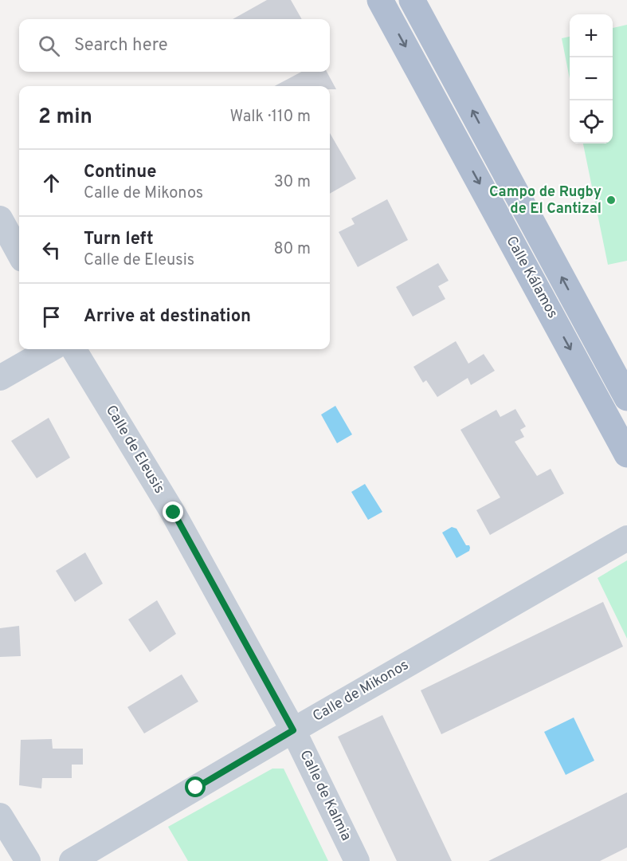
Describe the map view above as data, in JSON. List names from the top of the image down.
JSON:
{
  "streets": {
    "main road": ["Calle Kálamos"],
    "street": ["Calle de Eleusis", "Calle de Mikonos", "Calle de Kalmia"]
  },
  "crossings": [
    ["Calle de Eleusis", "Calle de Mikonos"],
    ["Calle de Eleusis", "Calle de Kalmia"],
    ["Calle de Mikonos", "Calle de Kalmia"]
  ],
  "places": ["Campo de Rugby de El Cantizal"],
  "page": {
    "map_buttons": ["+", "−"],
    "search": "Search here",
    "heading": ["2 min", "Walk · 110 m"],
    "list": [
      ["Continue", "Calle de Mikonos", "30 m"],
      ["Turn left", "Calle de Eleusis", "80 m"],
      "Arrive at destination"
    ]
  }
}
